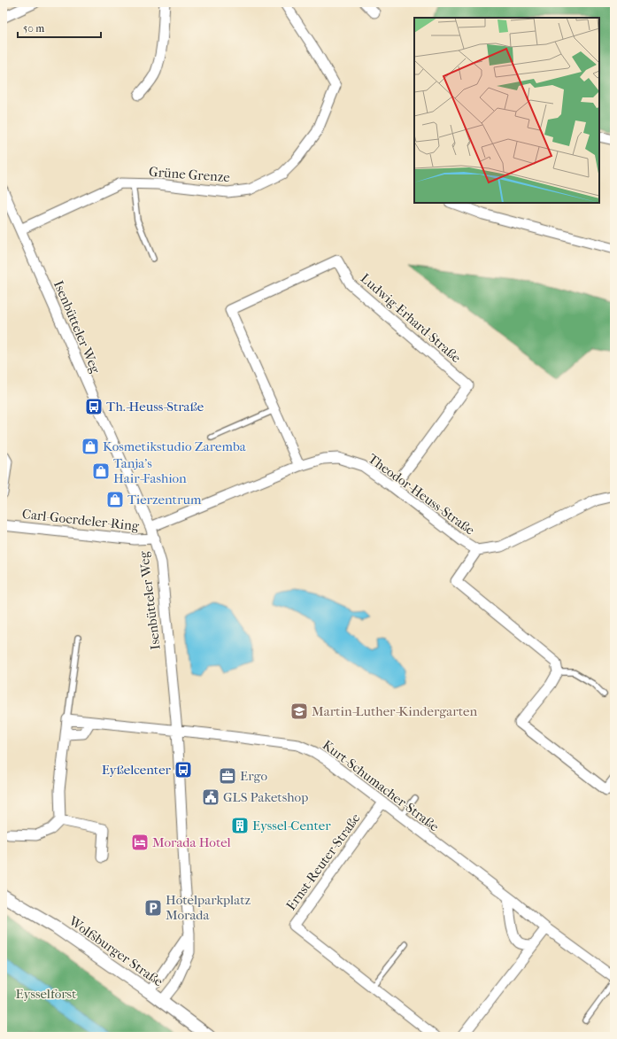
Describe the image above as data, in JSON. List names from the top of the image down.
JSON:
{
  "streets": {
    "street": [
      "Grüne Grenze",
      "Ludwig-Erhard-Straße",
      "Isenbütteler Weg",
      "Theodor-Heuss-Straße",
      "Carl-Goerdeler-Ring",
      "Kurt-Schumacher-Straße",
      "Ernst-Reuter-Straße",
      "Wolfsburger Straße"
    ]
  },
  "crossings": [
    ["Grüne Grenze", "Isenbütteler Weg"],
    ["Ludwig-Erhard-Straße", "Theodor-Heuss-Straße"],
    ["Isenbütteler Weg", "Theodor-Heuss-Straße"],
    ["Isenbütteler Weg", "Carl-Goerdeler-Ring"],
    ["Isenbütteler Weg", "Kurt-Schumacher-Straße"],
    ["Isenbütteler Weg", "Wolfsburger Straße"],
    ["Kurt-Schumacher-Straße", "Ernst-Reuter-Straße"]
  ],
  "parks": ["Eysselforst"],
  "places": {
    "bus stop": ["Th.-Heuss-Straße", "Eyßelcenter"],
    "shop": ["Kosmetikstudio Zaremba", "Tanja's Hair-Fashion", "Tierzentrum"],
    "school or university": ["Martin-Luther-Kindergarten"],
    "office": ["Ergo"],
    "public building": ["GLS Paketshop"],
    "building": ["Eyssel-Center"],
    "hotel": ["Morada Hotel"],
    "parking": ["Hotelparkplatz Morada"]
  },
  "scale_bar": "50 m"
}
